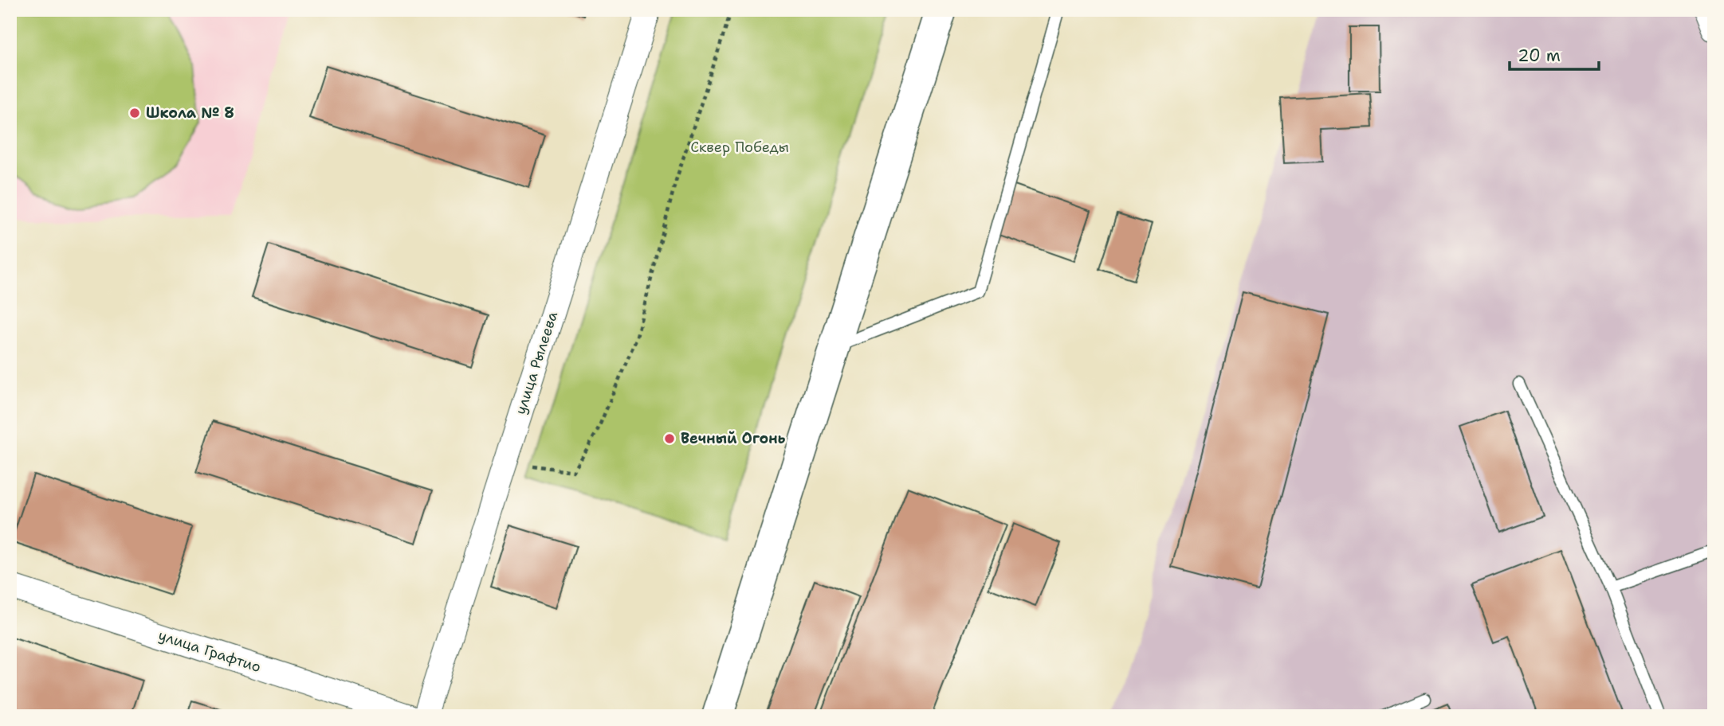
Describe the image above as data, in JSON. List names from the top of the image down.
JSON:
{
  "streets": {
    "street": ["улица Рылеева", "улица Графтио"]
  },
  "parks": ["Сквер Победы"],
  "places": ["Школа № 8", "Вечный Огонь"],
  "scale_bar": "20 m"
}
